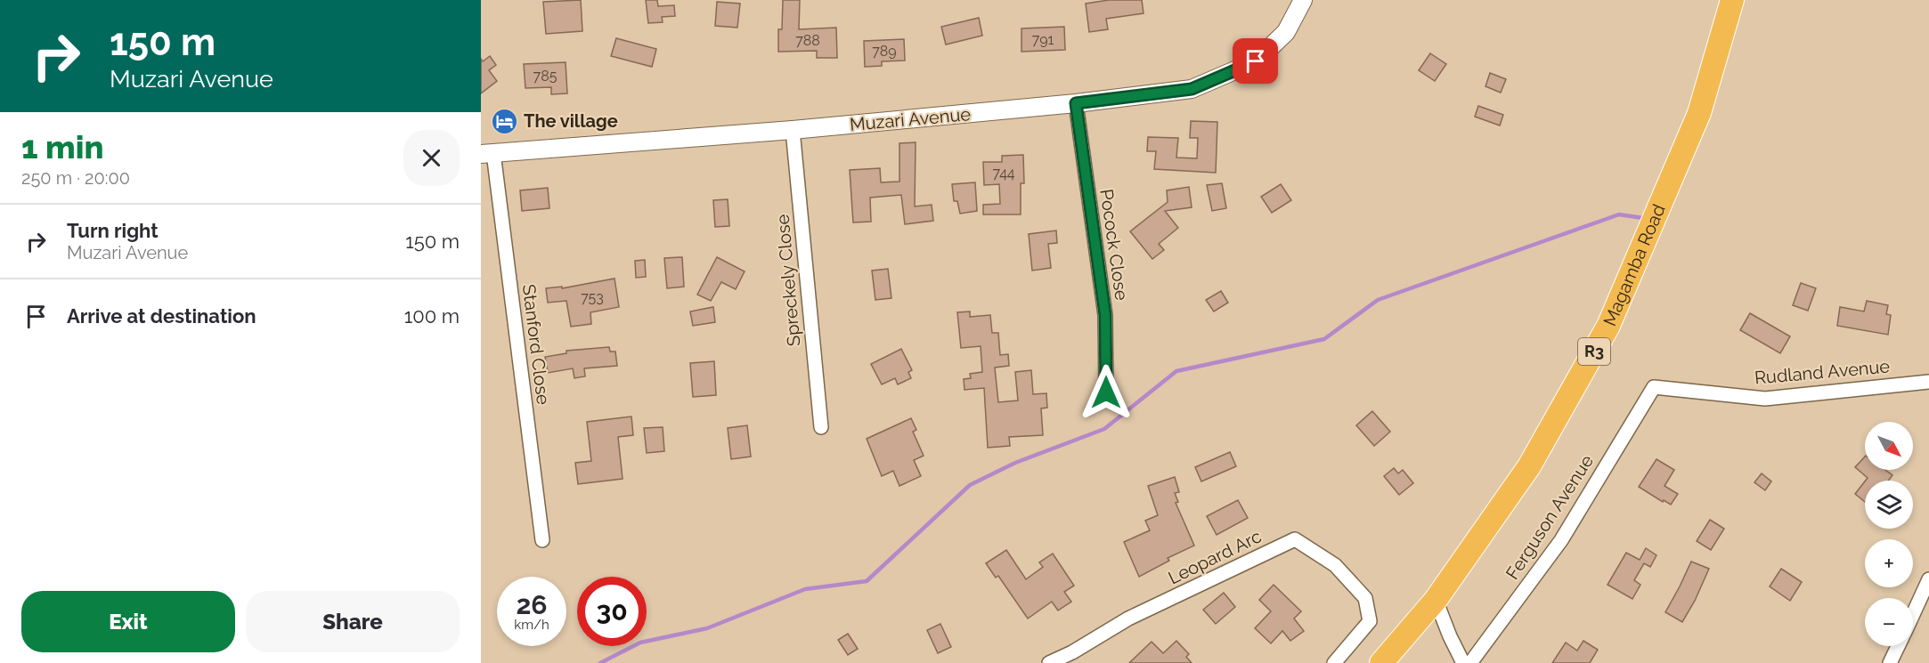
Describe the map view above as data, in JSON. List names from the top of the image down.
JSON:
{
  "streets": {
    "highway": ["Magamba Road", "R3"],
    "street": [
      "Muzari Avenue",
      "Pocock Close",
      "Spreckely Close",
      "Stanford Close",
      "Rudland Avenue",
      "Ferguson Avenue",
      "Leopard Arc"
    ]
  },
  "crossings": [
    ["Muzari Avenue", "Pocock Close"],
    ["Muzari Avenue", "Spreckely Close"],
    ["Muzari Avenue", "Stanford Close"],
    ["Rudland Avenue", "Ferguson Avenue"]
  ],
  "places": {
    "hotel": ["The village"]
  },
  "house_numbers": [
    "791",
    "788",
    "789",
    "785",
    "744",
    "753"
  ],
  "north": "bottom right",
  "page": {
    "turn": ["150 m", "Muzari Avenue"],
    "heading": ["1 min", "250 m · 20:00"],
    "list": [
      {
        "name": "Turn right",
        "note": "Muzari Avenue",
        "value": "150 m"
      },
      {
        "name": "Arrive at destination",
        "value": "100 m"
      }
    ],
    "map_buttons": ["+", "−"],
    "speed": "26 km/h",
    "limit": "30",
    "buttons": ["Exit", "Share"]
  }
}
